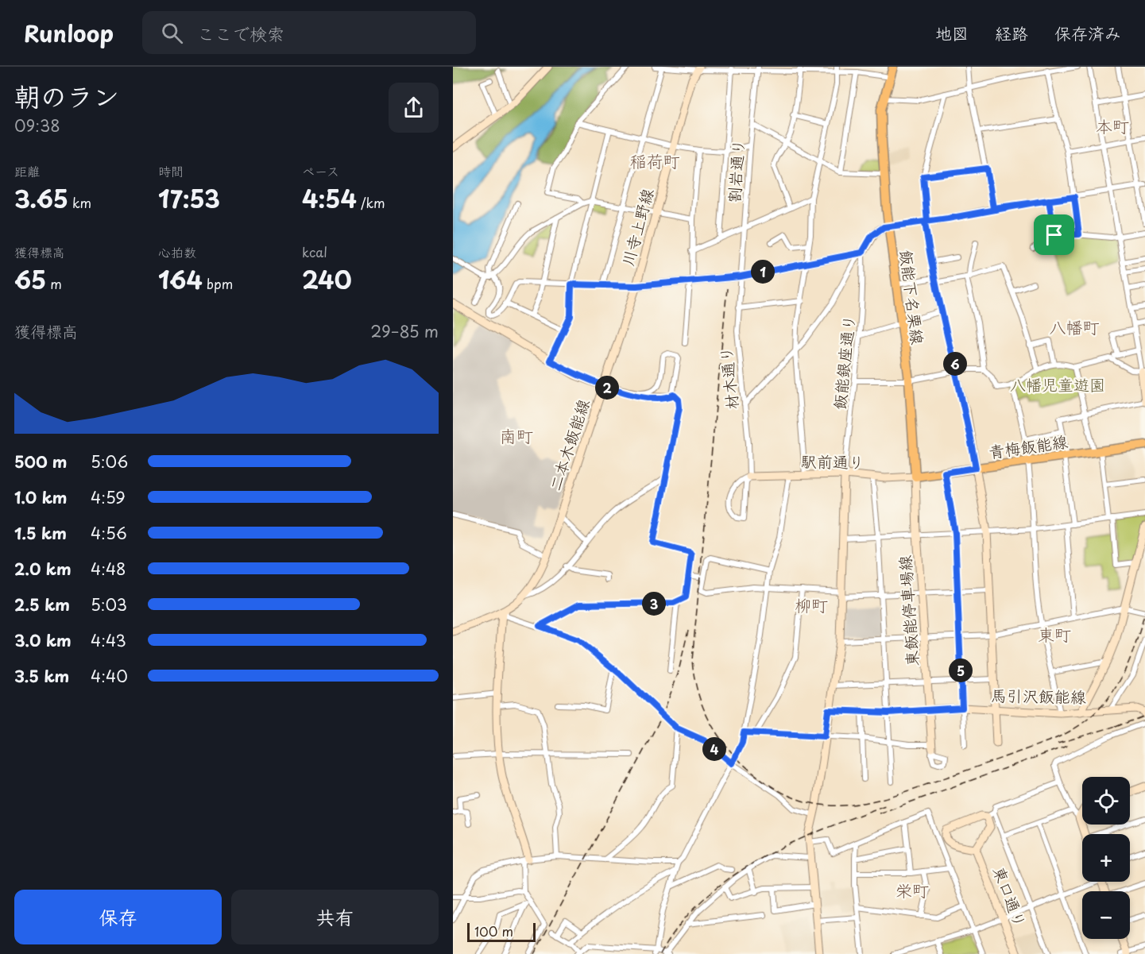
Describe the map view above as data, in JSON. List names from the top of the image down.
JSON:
{
  "streets": {
    "main road": ["飯能下名栗線", "青梅飯能線"],
    "street": [
      "割岩通り",
      "川寺上野線",
      "飯能銀座通り",
      "材木通り",
      "二本木飯能線",
      "駅前通り",
      "東飯能停車場線",
      "馬引沢飯能線",
      "東口通り"
    ]
  },
  "crossings": [
    ["割岩通り", "材木通り"],
    ["川寺上野線", "二本木飯能線"],
    ["飯能下名栗線", "青梅飯能線"],
    ["飯能下名栗線", "駅前通り"],
    ["飯能下名栗線", "東飯能停車場線"],
    ["飯能銀座通り", "駅前通り"],
    ["材木通り", "駅前通り"],
    ["青梅飯能線", "駅前通り"],
    ["青梅飯能線", "東飯能停車場線"],
    ["駅前通り", "東飯能停車場線"],
    ["東飯能停車場線", "馬引沢飯能線"]
  ],
  "districts": [
    "本町",
    "稲荷町",
    "八幡町",
    "南町",
    "柳町",
    "東町",
    "栄町"
  ],
  "parks": ["八幡児童遊園"],
  "scale_bar": "100 m",
  "page": {
    "header": "Runloop",
    "search": "ここで検索",
    "nav": ["地図", "経路", "保存済み"],
    "heading": ["朝のラン", "09:38"],
    "stats": [
      ["距離", "3.65 km"],
      ["時間", "17:53"],
      ["ペース", "4:54 /km"],
      ["獲得標高", "65 m"],
      ["心拍数", "164 bpm"],
      ["kcal", "240"]
    ],
    "pins": [
      "1",
      "6",
      "2",
      "3",
      "5",
      "4"
    ],
    "chart": ["獲得標高", "29–85 m"],
    "list": [
      {
        "name": "500 m",
        "note": "5:06"
      },
      {
        "name": "1.0 km",
        "note": "4:59"
      },
      {
        "name": "1.5 km",
        "note": "4:56"
      },
      {
        "name": "2.0 km",
        "note": "4:48"
      },
      {
        "name": "2.5 km",
        "note": "5:03"
      },
      {
        "name": "3.0 km",
        "note": "4:43"
      },
      {
        "name": "3.5 km",
        "note": "4:40"
      }
    ],
    "map_buttons": ["+", "−"],
    "buttons": ["保存", "共有"],
    "scale": "100 m"
  }
}
